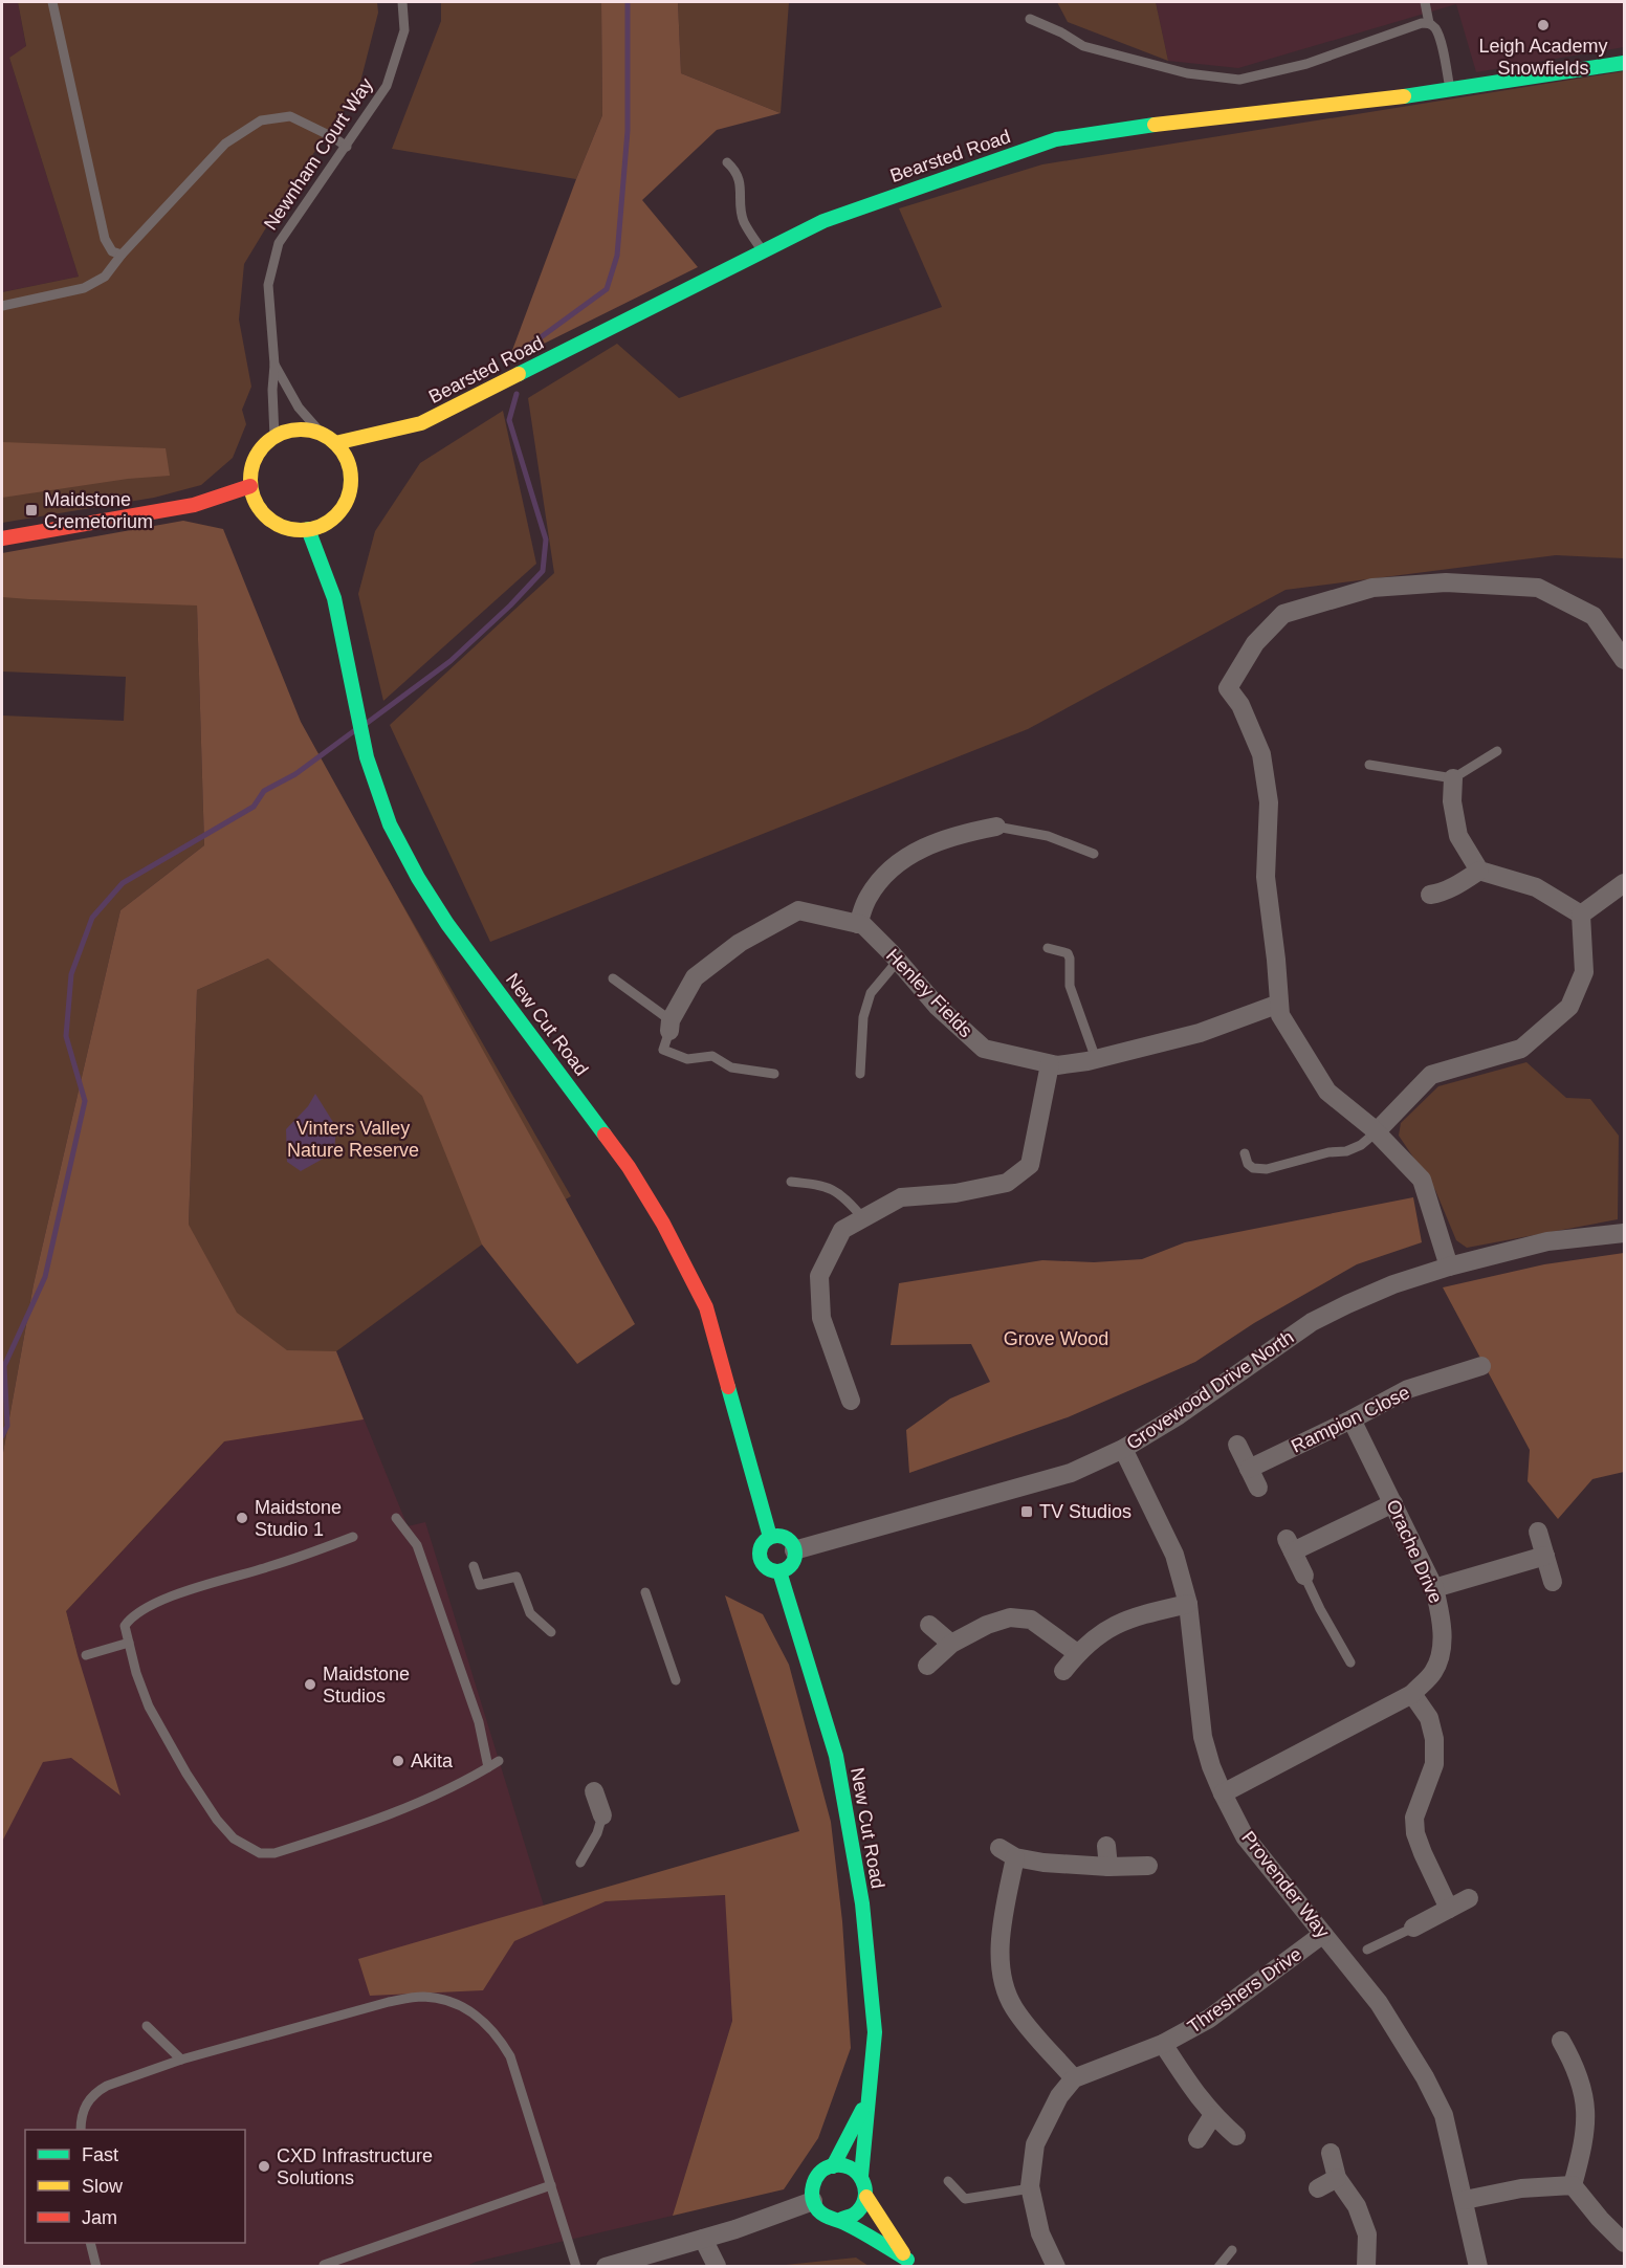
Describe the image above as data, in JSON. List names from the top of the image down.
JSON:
{
  "streets": {
    "street": [
      "Bearsted Road",
      "Henley Fields",
      "New Cut Road",
      "Grovewood Drive North",
      "Rampion Close",
      "Orache Drive",
      "Provender Way",
      "Threshers Drive"
    ],
    "lane": ["Newnham Court Way"]
  },
  "crossings": [
    ["Newnham Court Way", "Bearsted Road"],
    ["Newnham Court Way", "New Cut Road"],
    ["Bearsted Road", "New Cut Road"],
    ["New Cut Road", "Grovewood Drive North"],
    ["Grovewood Drive North", "Provender Way"],
    ["Rampion Close", "Orache Drive"],
    ["Orache Drive", "Provender Way"],
    ["Provender Way", "Threshers Drive"]
  ],
  "parks": ["Vinters Valley Nature Reserve", "Grove Wood"],
  "places": {
    "other": [
      "Leigh Academy Snowfields",
      "Maidstone Studio 1",
      "Maidstone Studios",
      "Akita",
      "CXD Infrastructure Solutions"
    ],
    "transit": ["Maidstone Cremetorium", "TV Studios"]
  },
  "legend": ["Fast", "Slow", "Jam"]
}
